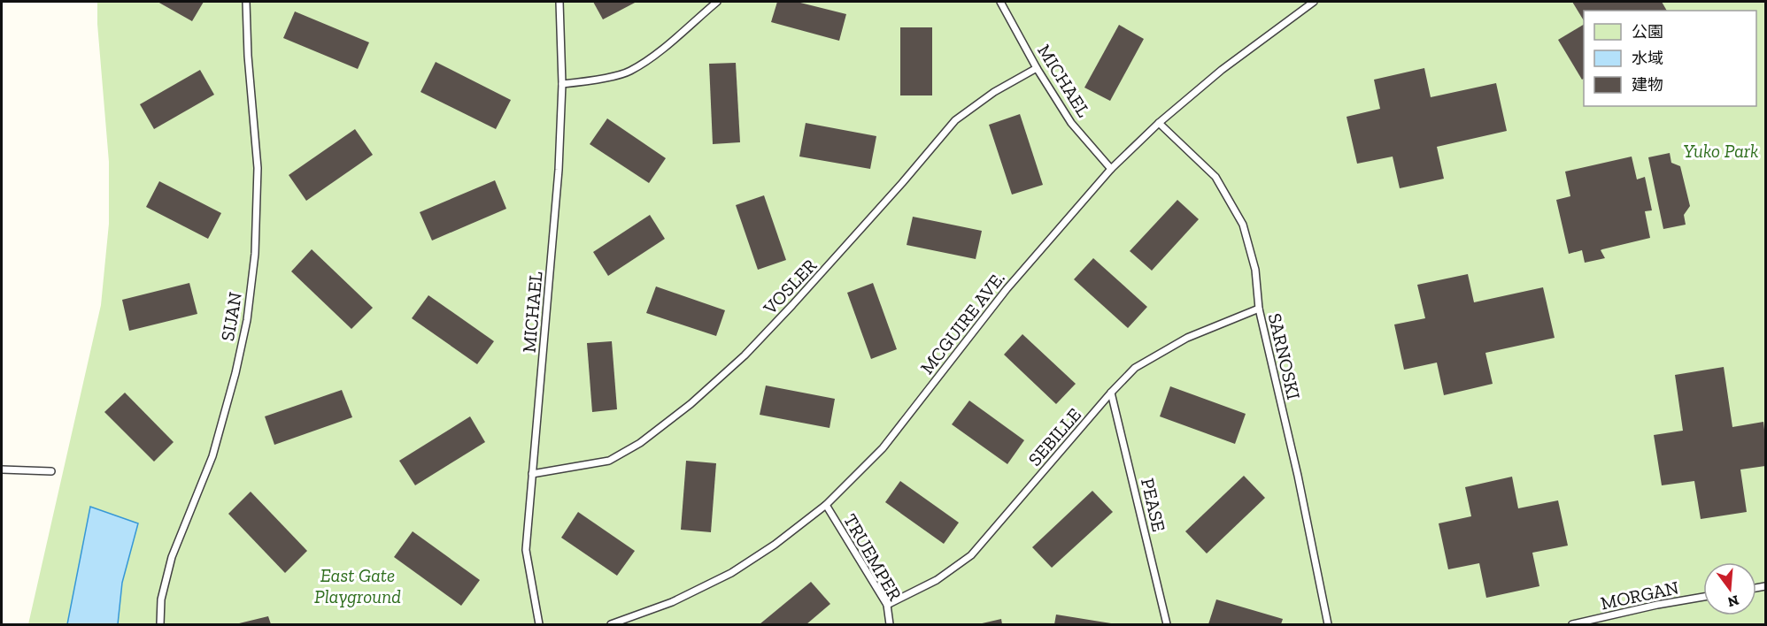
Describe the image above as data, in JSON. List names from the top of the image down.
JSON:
{
  "streets": {
    "lane": [
      "MICHAEL",
      "VOSLER",
      "SIJAN",
      "MCGUIRE AVE.",
      "SARNOSKI",
      "SEBILLE",
      "PEASE",
      "TRUEMPER",
      "MORGAN"
    ]
  },
  "crossings": [
    ["MICHAEL", "VOSLER"],
    ["MICHAEL", "MCGUIRE AVE."],
    ["MCGUIRE AVE.", "SARNOSKI"],
    ["MCGUIRE AVE.", "TRUEMPER"],
    ["SARNOSKI", "SEBILLE"],
    ["SEBILLE", "PEASE"],
    ["SEBILLE", "TRUEMPER"]
  ],
  "parks": ["Yuko Park", "East Gate Playground"],
  "legend": ["公園", "水域", "建物"],
  "north": "bottom"
}
